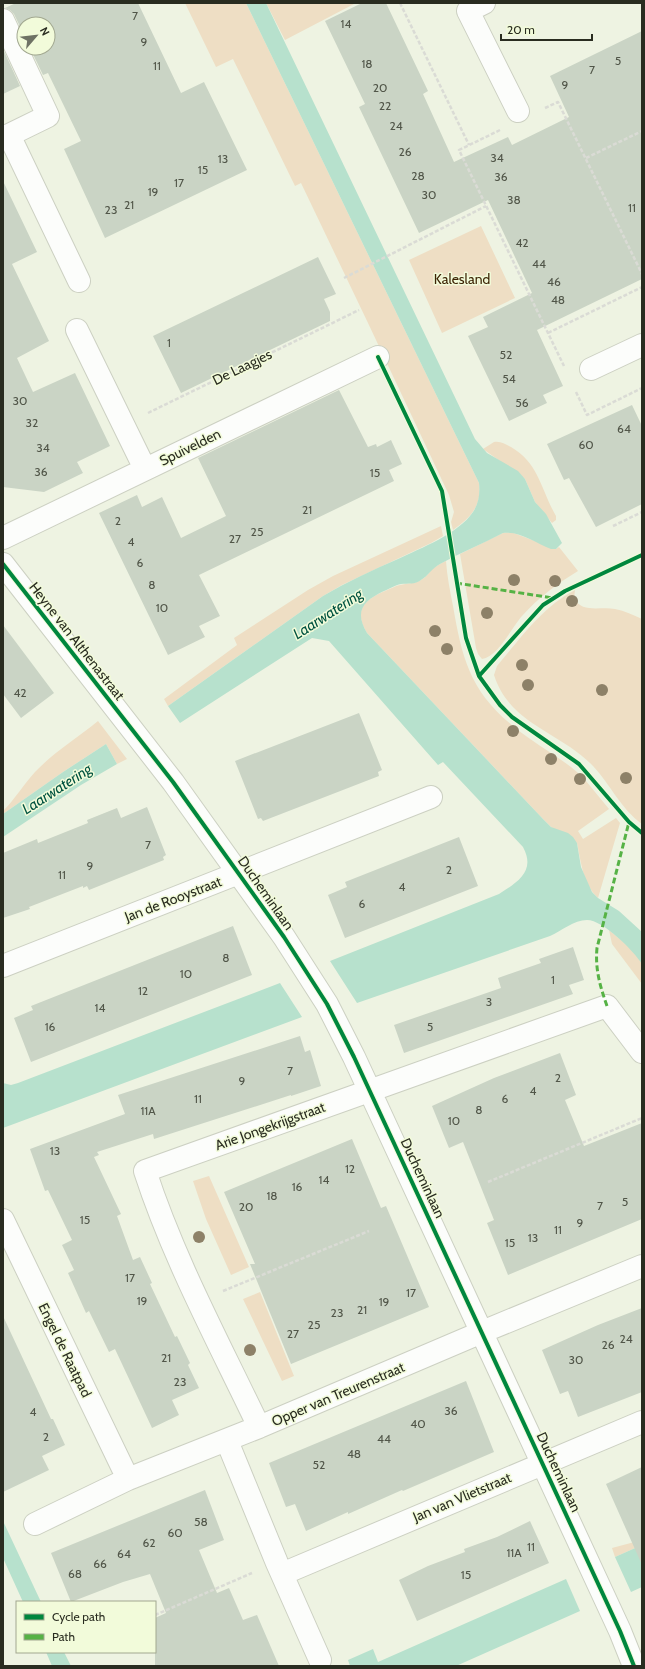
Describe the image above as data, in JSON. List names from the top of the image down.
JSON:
{
  "streets": {
    "street": [
      "Spuivelden",
      "Heyne van Althenastraat",
      "Ducheminlaan",
      "Jan de Rooystraat",
      "Arie Jongekrijgstraat",
      "Engel de Raatpad",
      "Opper van Treurenstraat",
      "Jan van Vlietstraat"
    ],
    "path": ["De Laagjes"]
  },
  "crossings": [
    ["Heyne van Althenastraat", "Ducheminlaan"],
    ["Ducheminlaan", "Jan de Rooystraat"],
    ["Ducheminlaan", "Arie Jongekrijgstraat"],
    ["Ducheminlaan", "Opper van Treurenstraat"],
    ["Ducheminlaan", "Jan van Vlietstraat"],
    ["Arie Jongekrijgstraat", "Opper van Treurenstraat"],
    ["Engel de Raatpad", "Opper van Treurenstraat"]
  ],
  "water": ["Laarwatering"],
  "parks": ["Kalesland"],
  "house_numbers": [
    "7",
    "14",
    "9",
    "5",
    "18",
    "11",
    "7",
    "9",
    "20",
    "22",
    "24",
    "26",
    "34",
    "13",
    "15",
    "28",
    "36",
    "17",
    "19",
    "30",
    "38",
    "21",
    "11",
    "23",
    "42",
    "44",
    "46",
    "48",
    "1",
    "52",
    "54",
    "30",
    "56",
    "32",
    "64",
    "60",
    "34",
    "36",
    "15",
    "21",
    "2",
    "25",
    "27",
    "4",
    "6",
    "8",
    "10",
    "42",
    "7",
    "9",
    "2",
    "11",
    "4",
    "6",
    "8",
    "10",
    "1",
    "12",
    "3",
    "14",
    "16",
    "5",
    "7",
    "2",
    "9",
    "4",
    "11",
    "6",
    "8",
    "11A",
    "10",
    "13",
    "12",
    "14",
    "16",
    "18",
    "5",
    "7",
    "20",
    "15",
    "9",
    "11",
    "13",
    "15",
    "17",
    "17",
    "19",
    "19",
    "21",
    "23",
    "25",
    "27",
    "24",
    "26",
    "21",
    "30",
    "23",
    "36",
    "4",
    "40",
    "2",
    "44",
    "48",
    "52",
    "58",
    "60",
    "62",
    "11",
    "11A",
    "64",
    "66",
    "68",
    "15"
  ],
  "legend": ["Cycle path", "Path"],
  "scale_bar": "20 m",
  "north": "top right"
}
